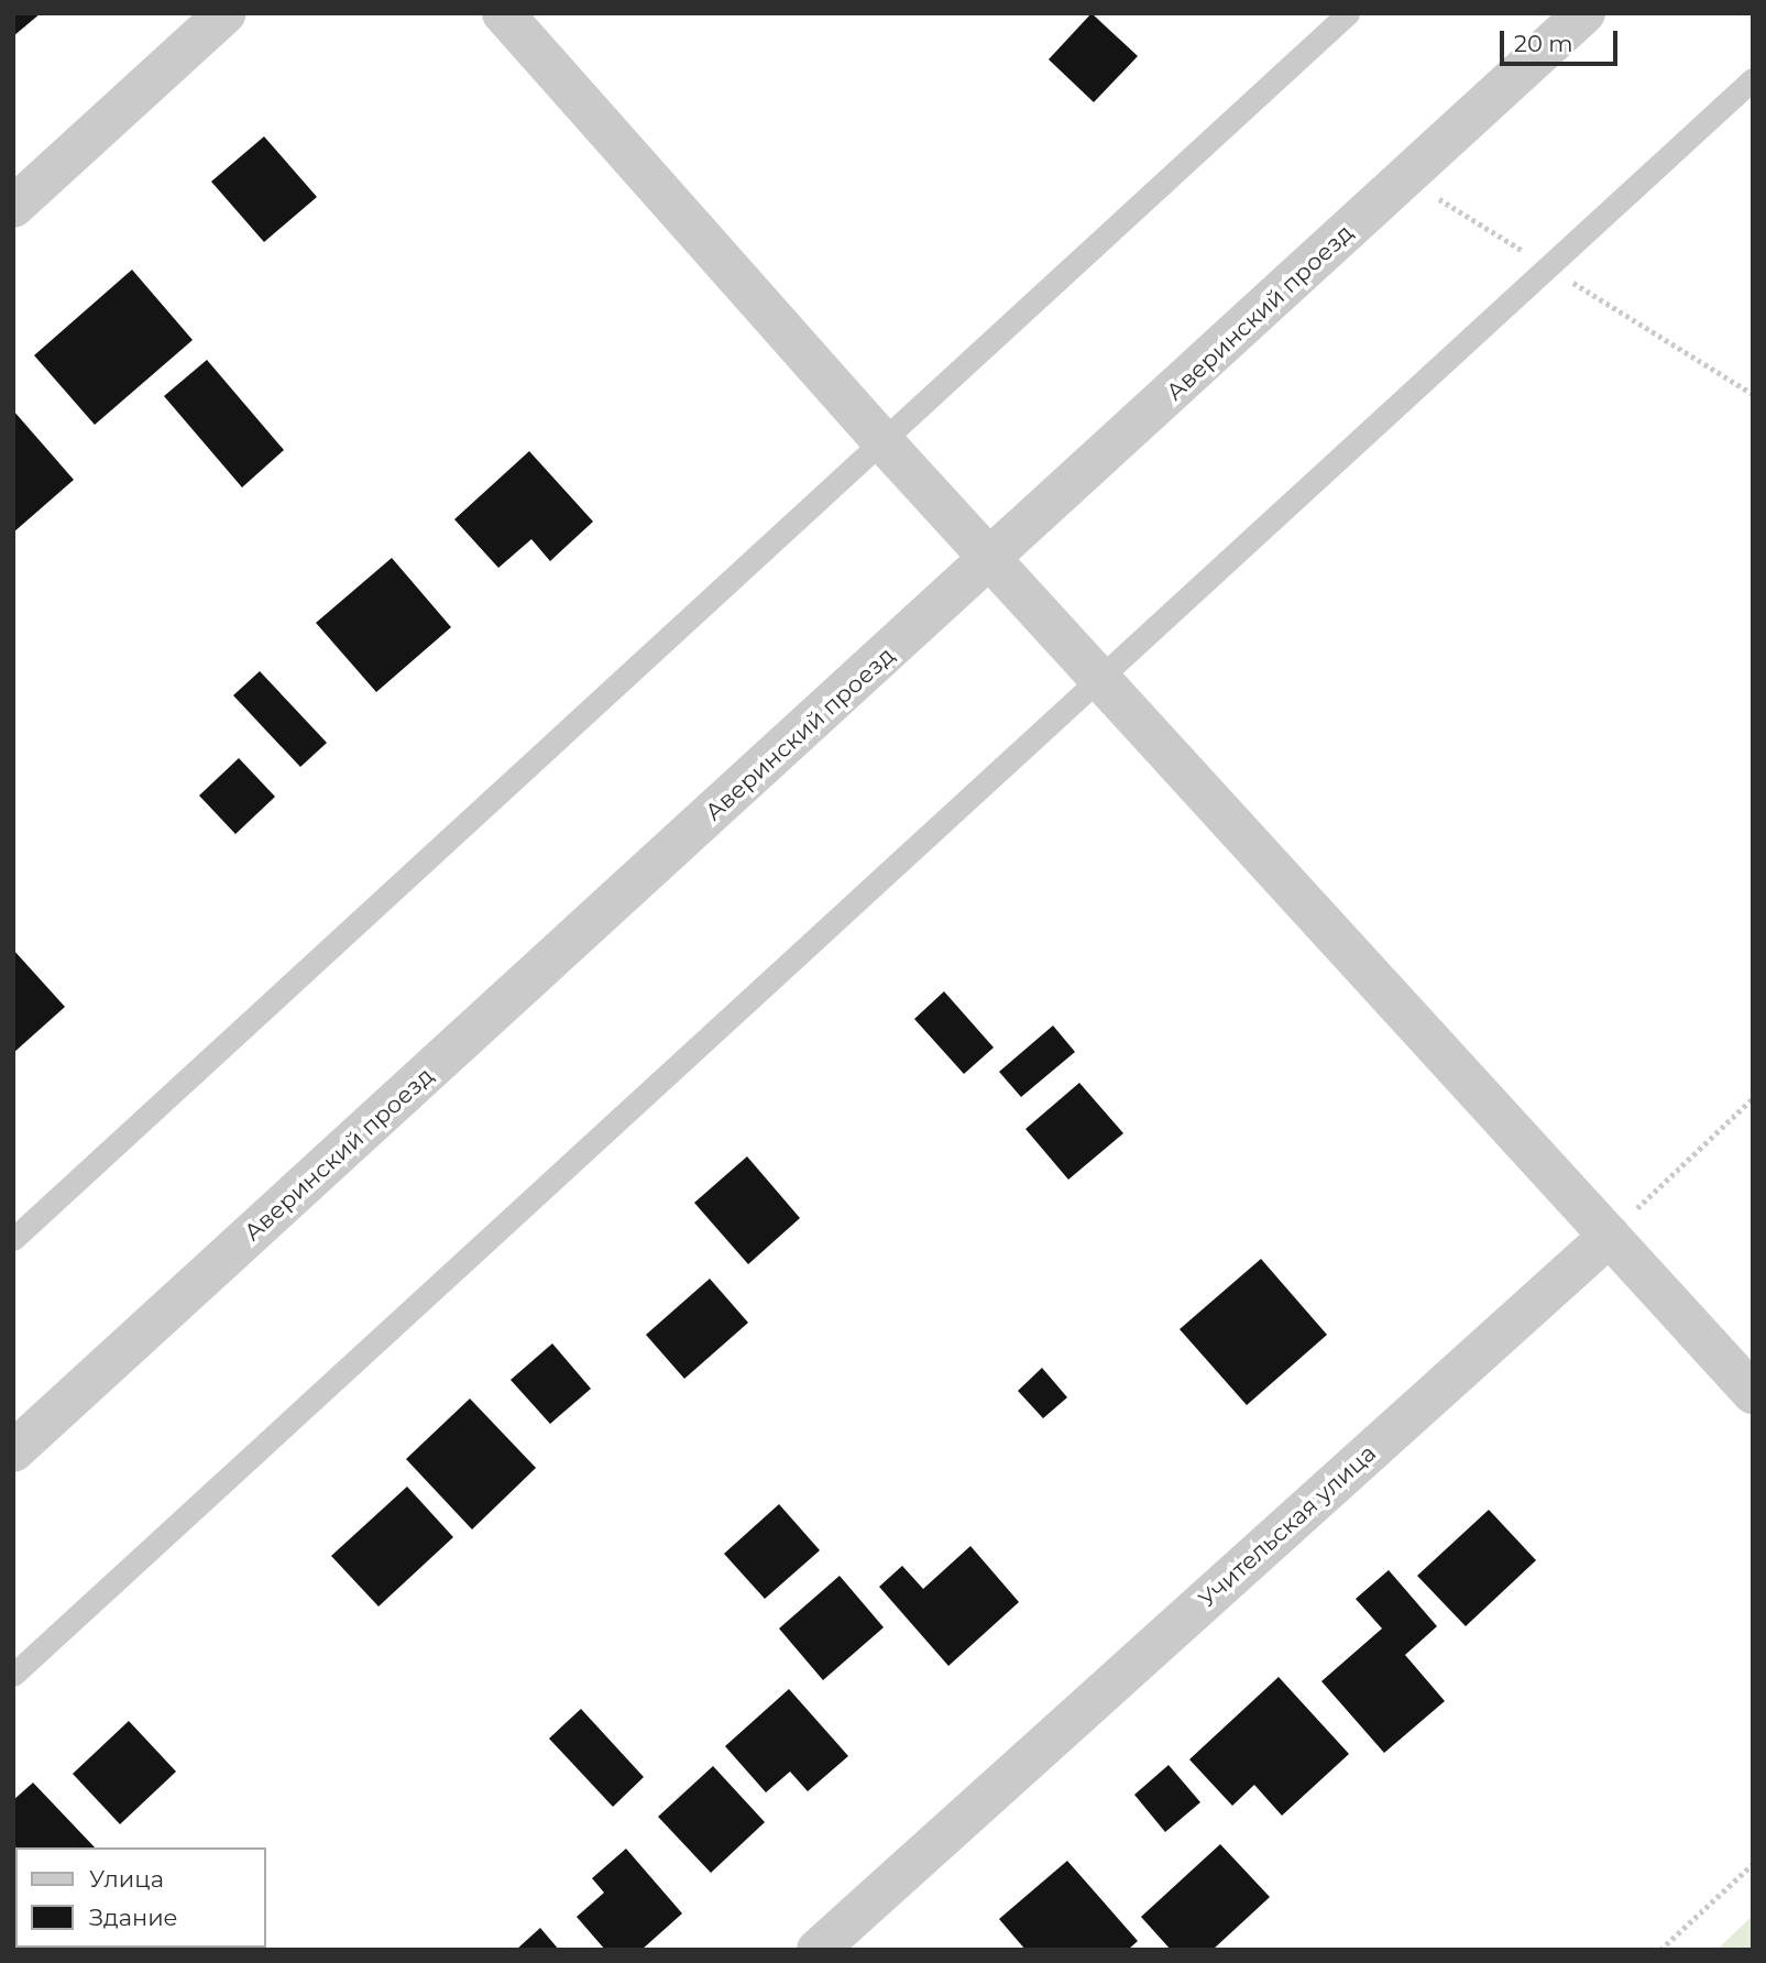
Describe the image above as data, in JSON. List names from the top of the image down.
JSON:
{
  "streets": {
    "street": ["Аверинский проезд", "Учительская улица"]
  },
  "legend": ["Улица", "Здание"],
  "scale_bar": "20 m"
}
